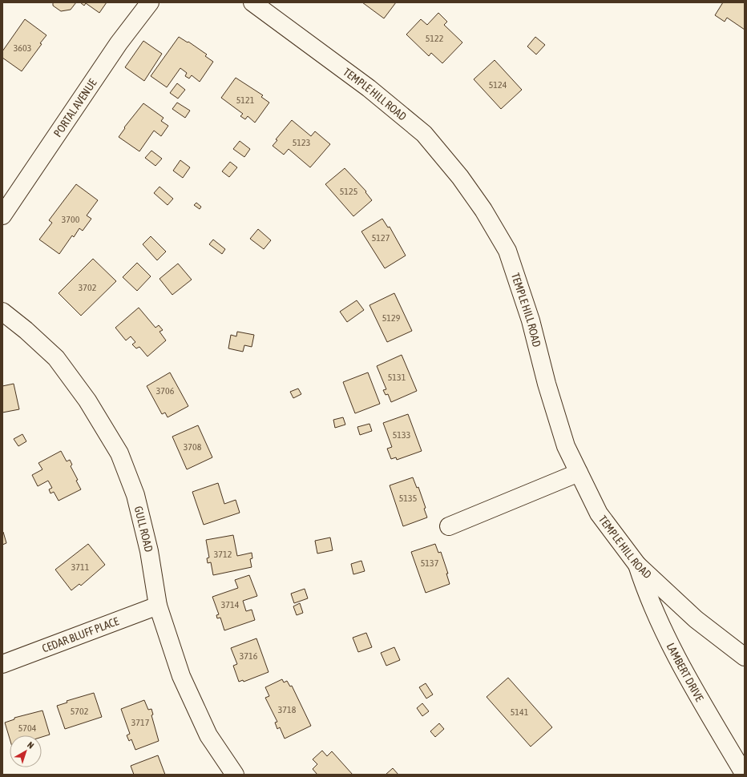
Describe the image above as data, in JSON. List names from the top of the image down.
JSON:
{
  "streets": {
    "street": [
      "TEMPLE HILL ROAD",
      "PORTAL AVENUE",
      "GULL ROAD",
      "CEDAR BLUFF PLACE",
      "LAMBERT DRIVE"
    ]
  },
  "crossings": [
    ["TEMPLE HILL ROAD", "LAMBERT DRIVE"],
    ["GULL ROAD", "CEDAR BLUFF PLACE"]
  ],
  "house_numbers": [
    "5122",
    "3603",
    "5124",
    "5121",
    "5123",
    "5125",
    "3700",
    "5127",
    "3702",
    "5129",
    "5131",
    "3706",
    "5133",
    "3708",
    "5135",
    "3712",
    "5137",
    "3711",
    "3714",
    "3716",
    "3718",
    "5702",
    "5141",
    "3717",
    "5704"
  ],
  "north": "top right"
}
